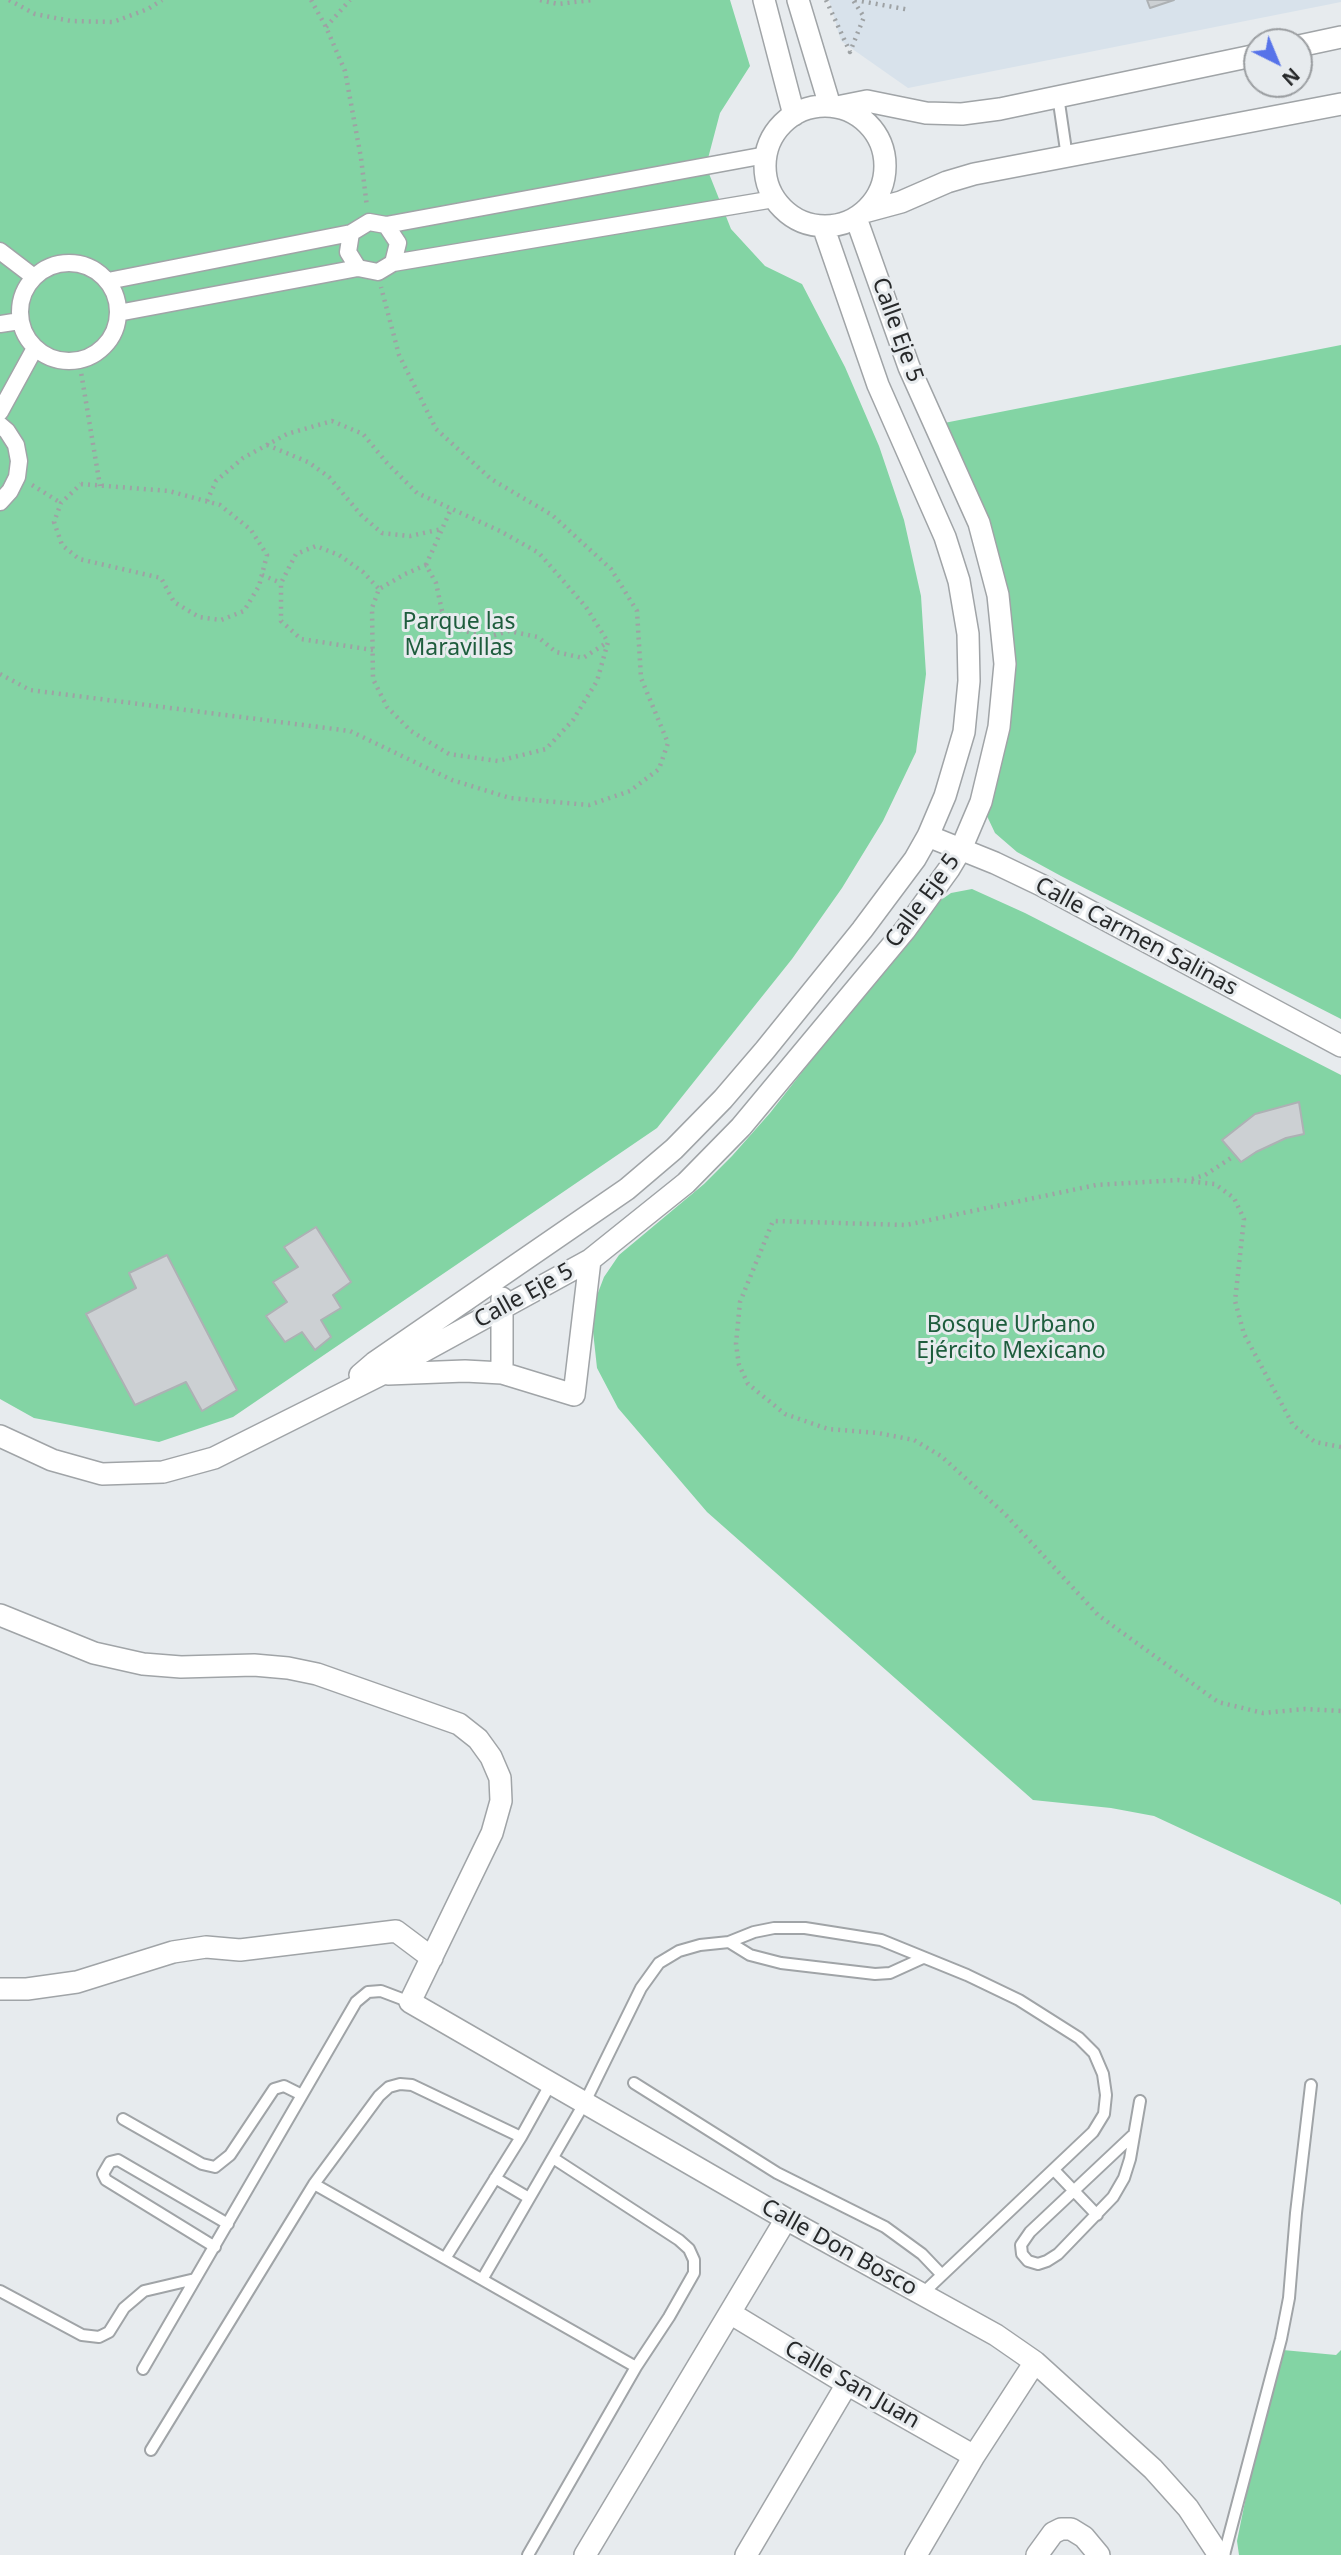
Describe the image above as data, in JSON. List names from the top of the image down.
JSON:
{
  "streets": {
    "street": [
      "Calle Eje 5",
      "Calle Carmen Salinas",
      "Calle Don Bosco",
      "Calle San Juan"
    ]
  },
  "crossings": [
    ["Calle Eje 5", "Calle Carmen Salinas"]
  ],
  "parks": ["Parque las Maravillas", "Bosque Urbano Ejército Mexicano"],
  "north": "bottom right"
}
